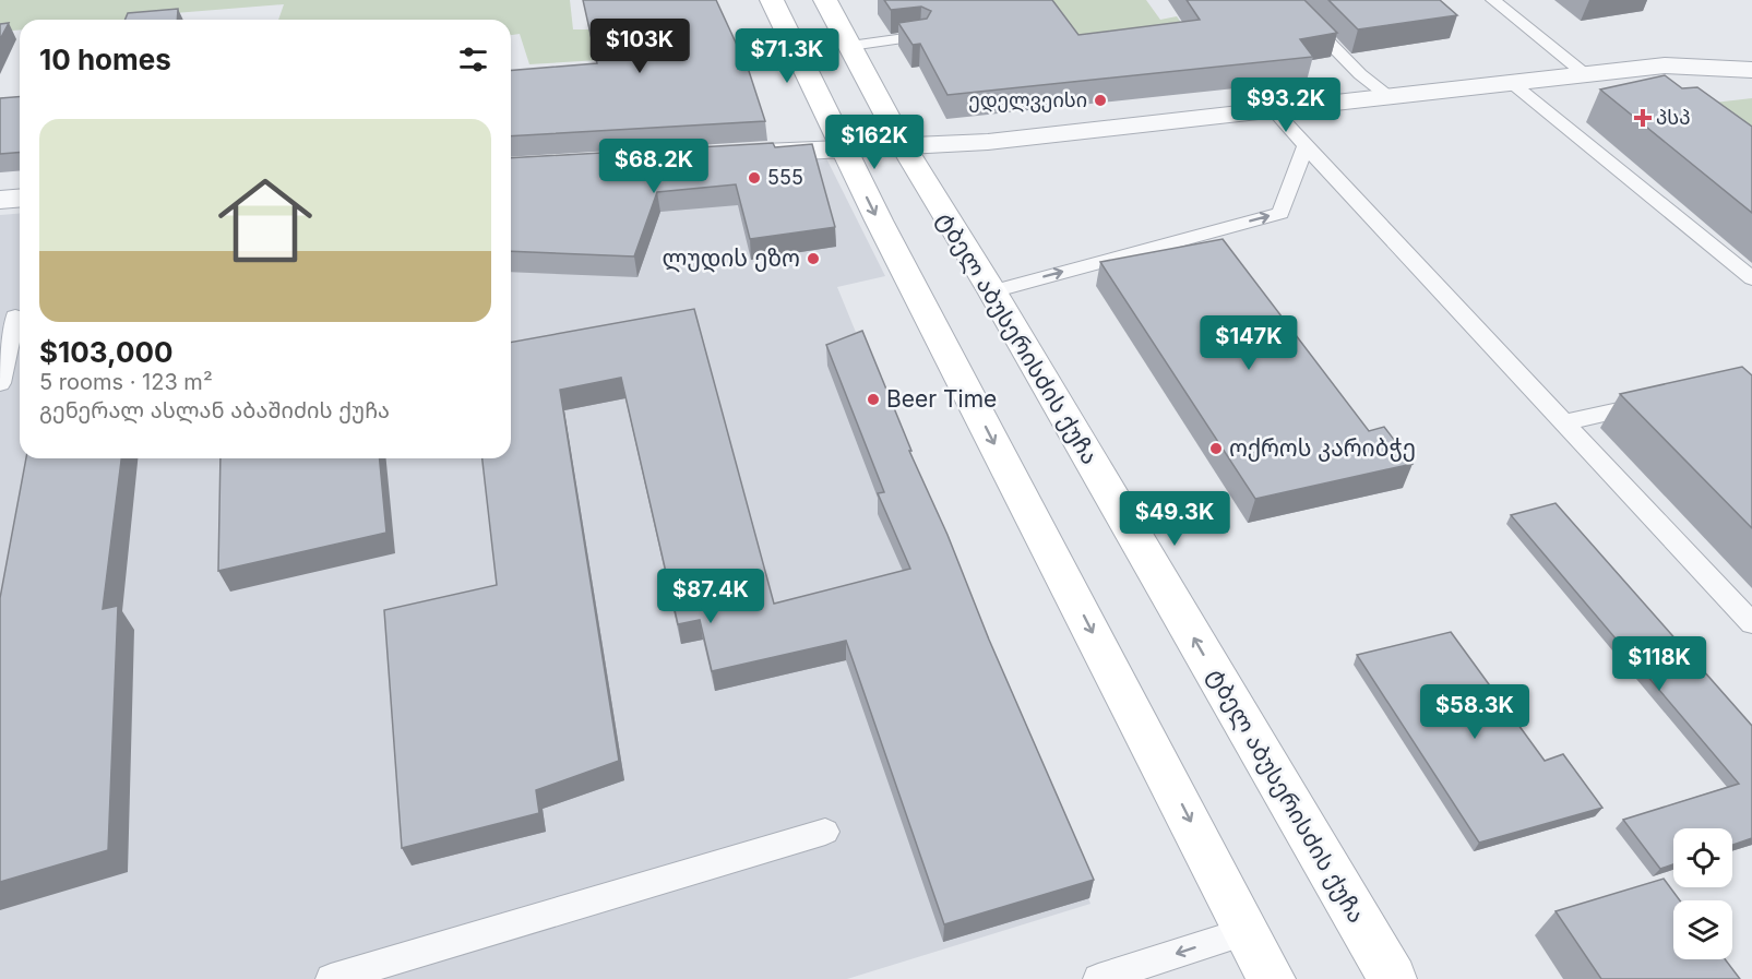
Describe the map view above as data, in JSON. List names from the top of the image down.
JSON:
{
  "streets": {
    "main road": ["ტბელ აბუსერისძის ქუჩა"]
  },
  "places": {
    "other": [
      "ედელვეისი",
      "555",
      "ლუდის ეზო",
      "Beer Time",
      "ოქროს კარიბჭე"
    ],
    "health": ["პსპ"]
  },
  "page": {
    "price": [
      "$103K",
      "$71.3K",
      "$93.2K",
      "$162K",
      "$68.2K",
      "$147K",
      "$49.3K",
      "$87.4K",
      "$118K",
      "$58.3K"
    ],
    "heading": "10 homes",
    "list": [
      {
        "name": "$103,000",
        "note": "5 rooms · 123 m² · გენერალ ასლან აბაშიძის ქუჩა"
      }
    ]
  }
}
